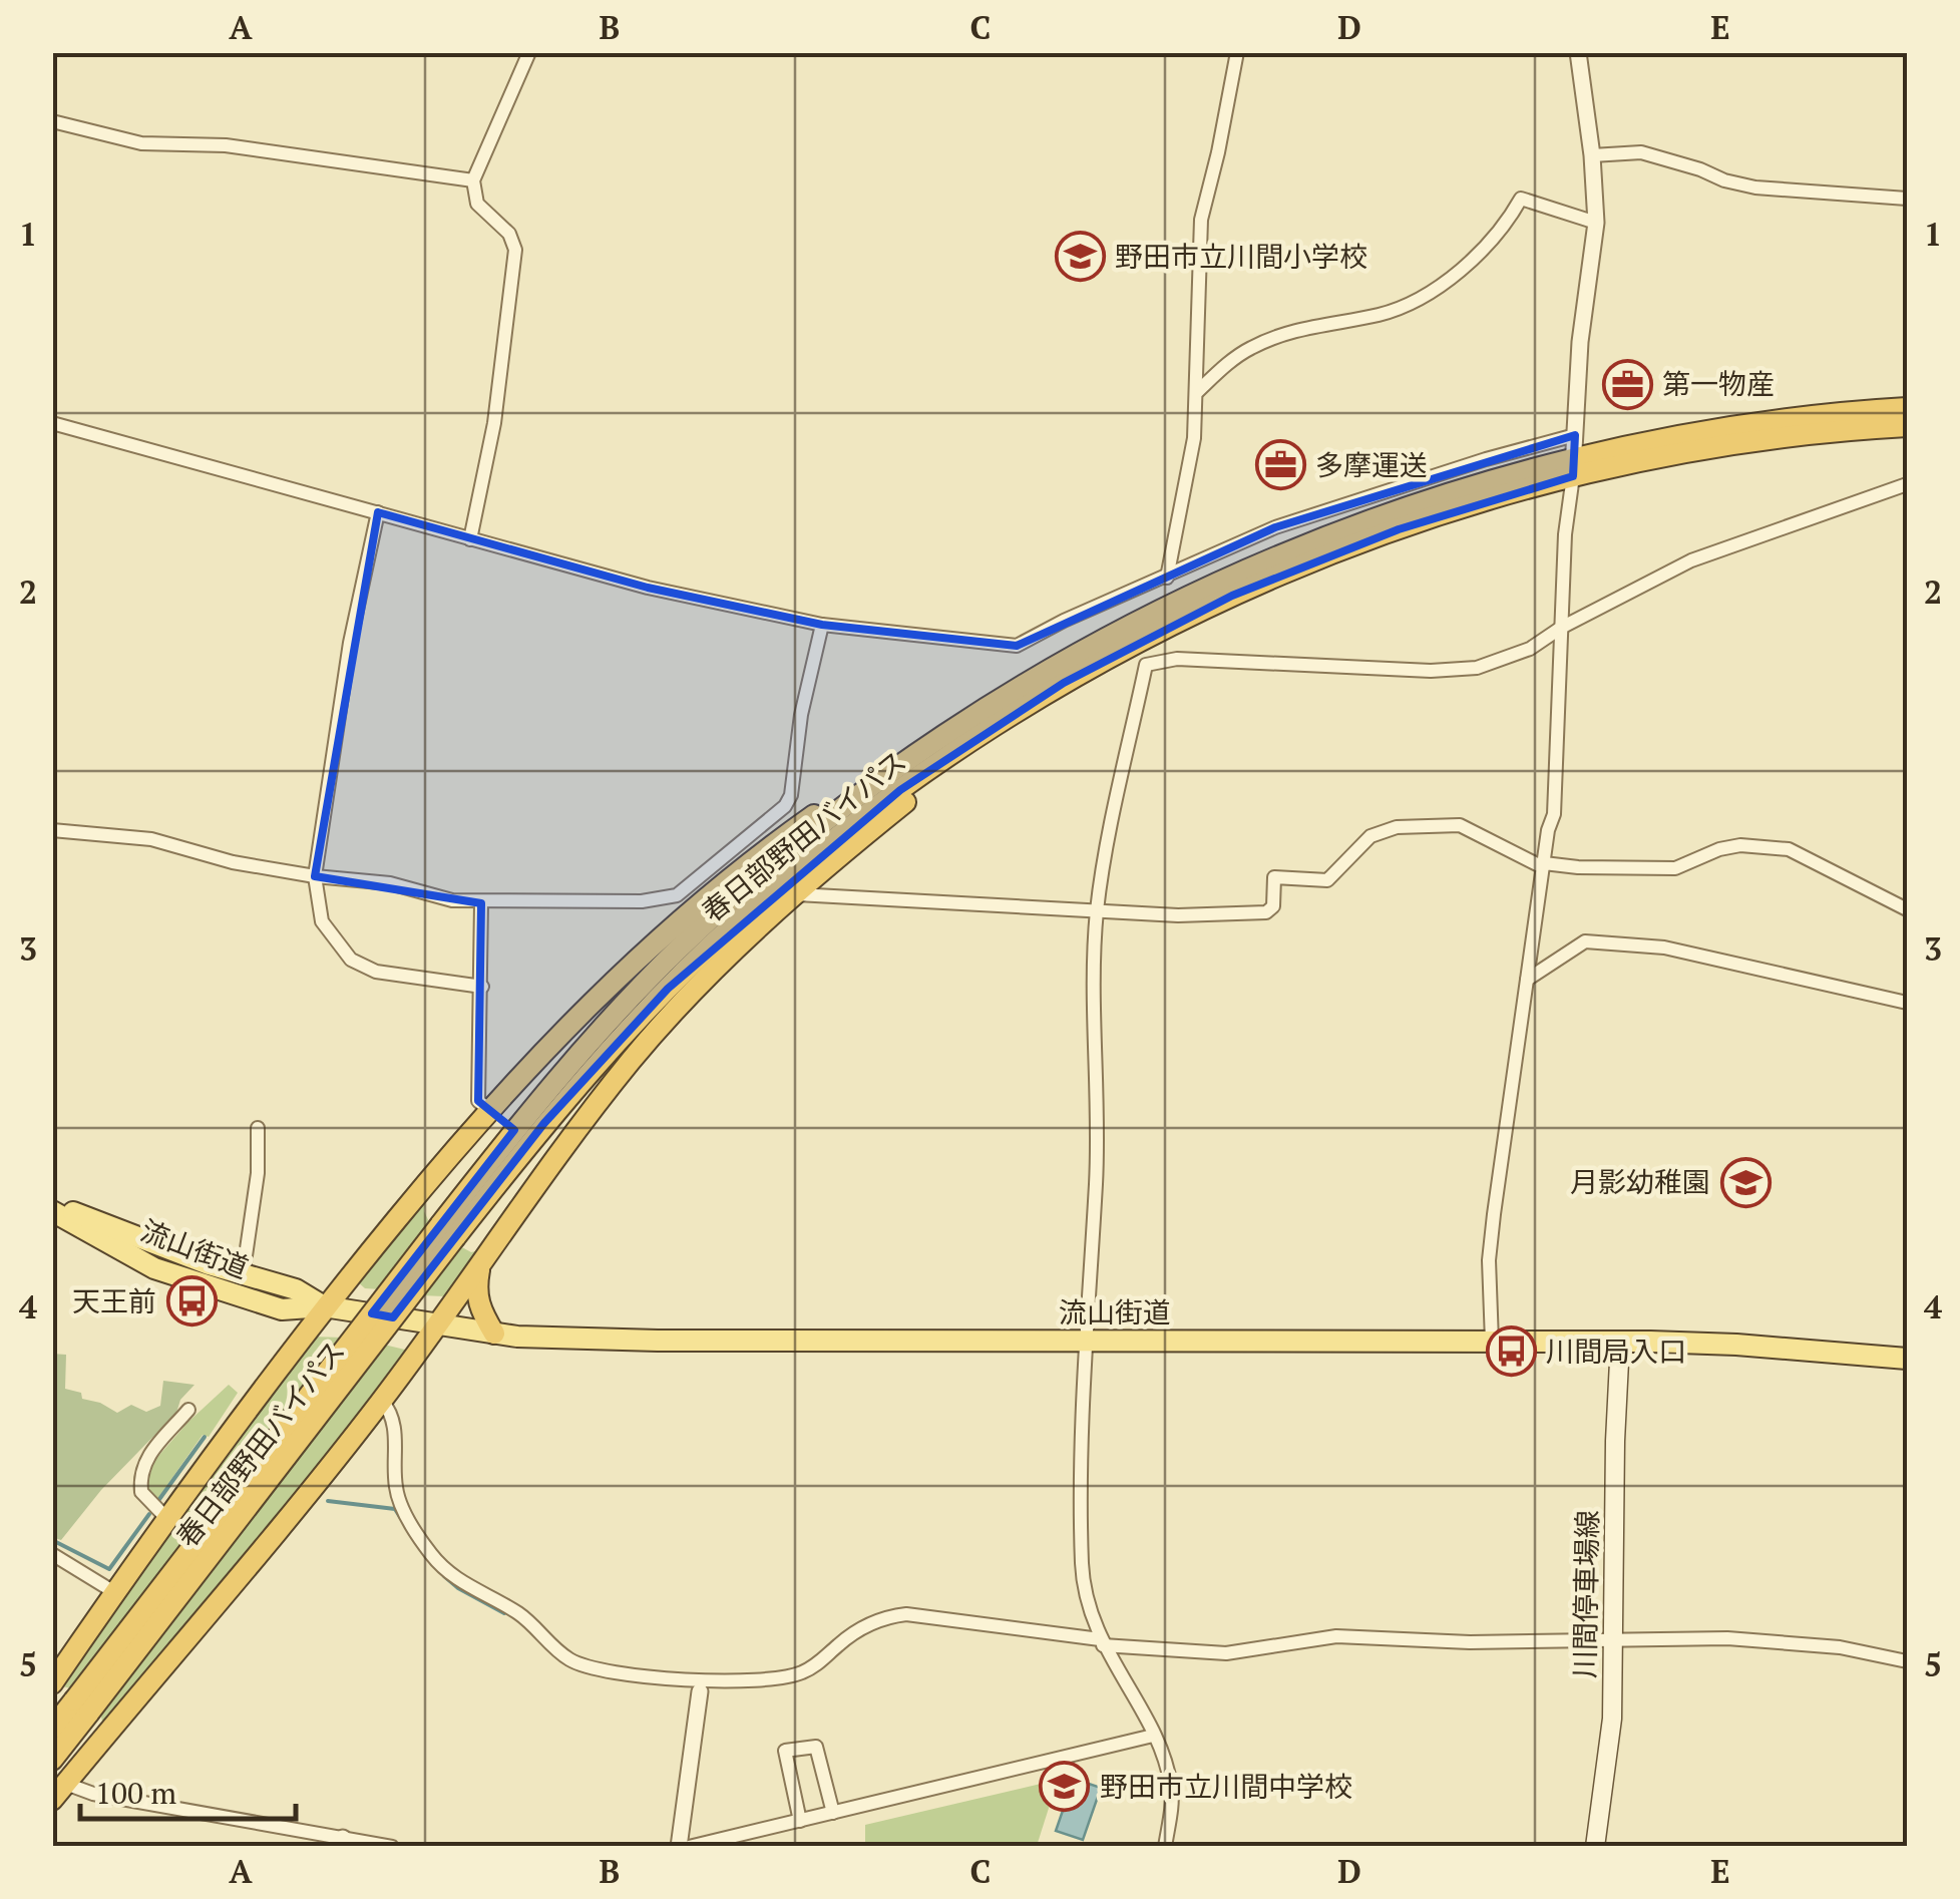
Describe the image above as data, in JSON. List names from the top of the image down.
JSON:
{
  "streets": {
    "highway": ["春日部野田バイパス"],
    "main road": ["流山街道", "川間停車場線"]
  },
  "crossings": [
    ["流山街道", "川間停車場線"]
  ],
  "places": {
    "school or university": ["野田市立川間小学校", "月影幼稚園", "野田市立川間中学校"],
    "office": ["第一物産", "多摩運送"],
    "bus stop": ["天王前", "川間局入口"]
  },
  "scale_bar": "100 m",
  "grid": {
    "columns": [
      "A",
      "B",
      "C",
      "D",
      "E"
    ],
    "rows": [
      "1",
      "2",
      "3",
      "4",
      "5"
    ]
  }
}
